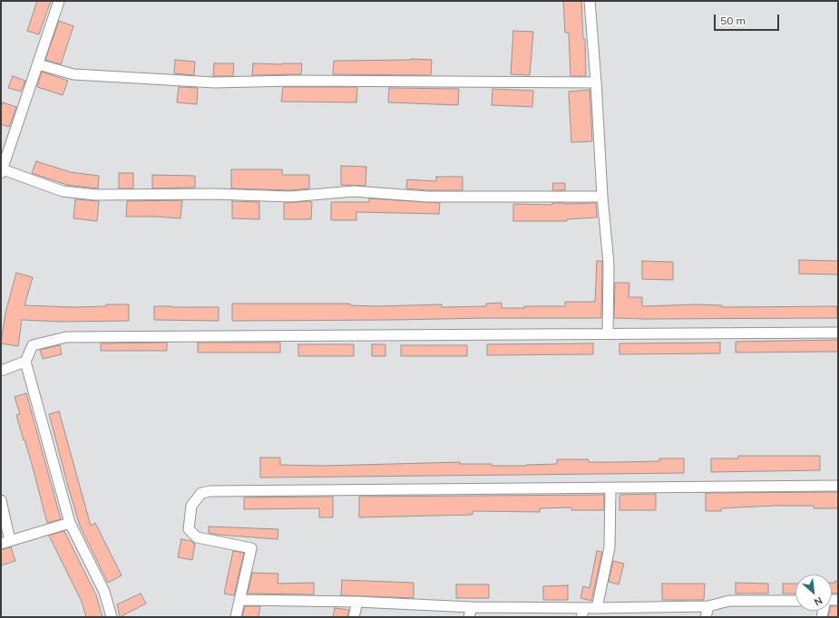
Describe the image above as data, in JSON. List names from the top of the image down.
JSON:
{
  "scale_bar": "50 m",
  "north": "bottom right"
}
